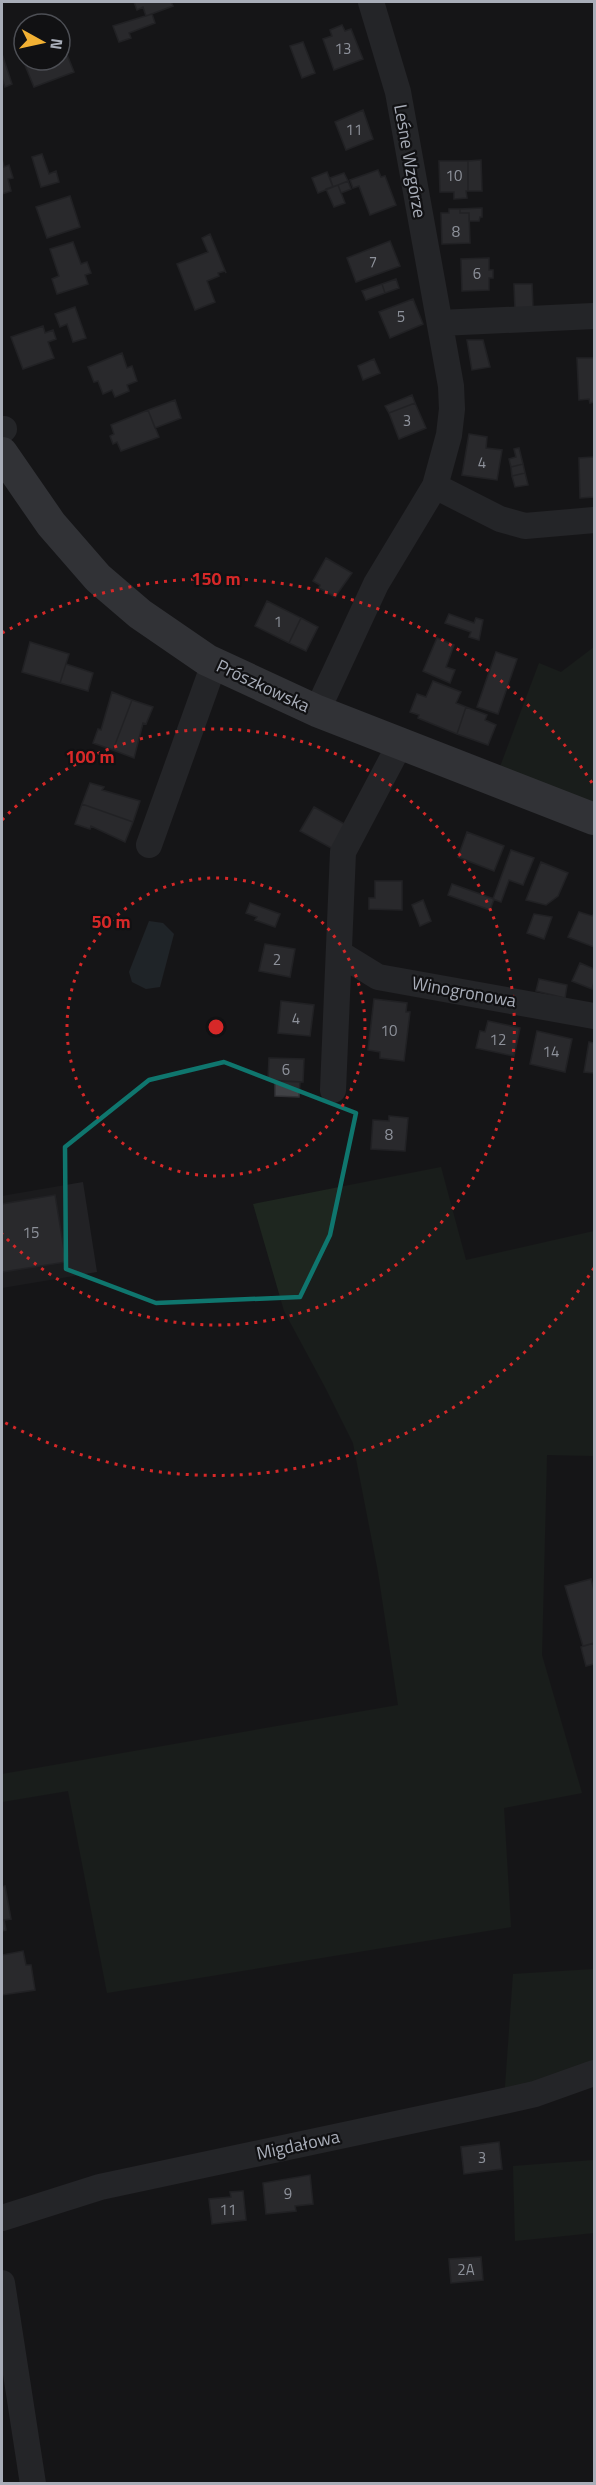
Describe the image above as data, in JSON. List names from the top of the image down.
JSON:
{
  "streets": {
    "main road": ["Prószkowska"],
    "street": ["Leśne Wzgórze", "Winogronowa", "Migdałowa"]
  },
  "crossings": [
    ["Leśne Wzgórze", "Prószkowska"]
  ],
  "house_numbers": [
    "13",
    "11",
    "10",
    "8",
    "7",
    "6",
    "5",
    "3",
    "4",
    "1",
    "2",
    "4",
    "10",
    "12",
    "14",
    "6",
    "8",
    "15",
    "3",
    "9",
    "11",
    "2A"
  ],
  "north": "right",
  "rings": ["150 m", "100 m", "50 m"]
}
